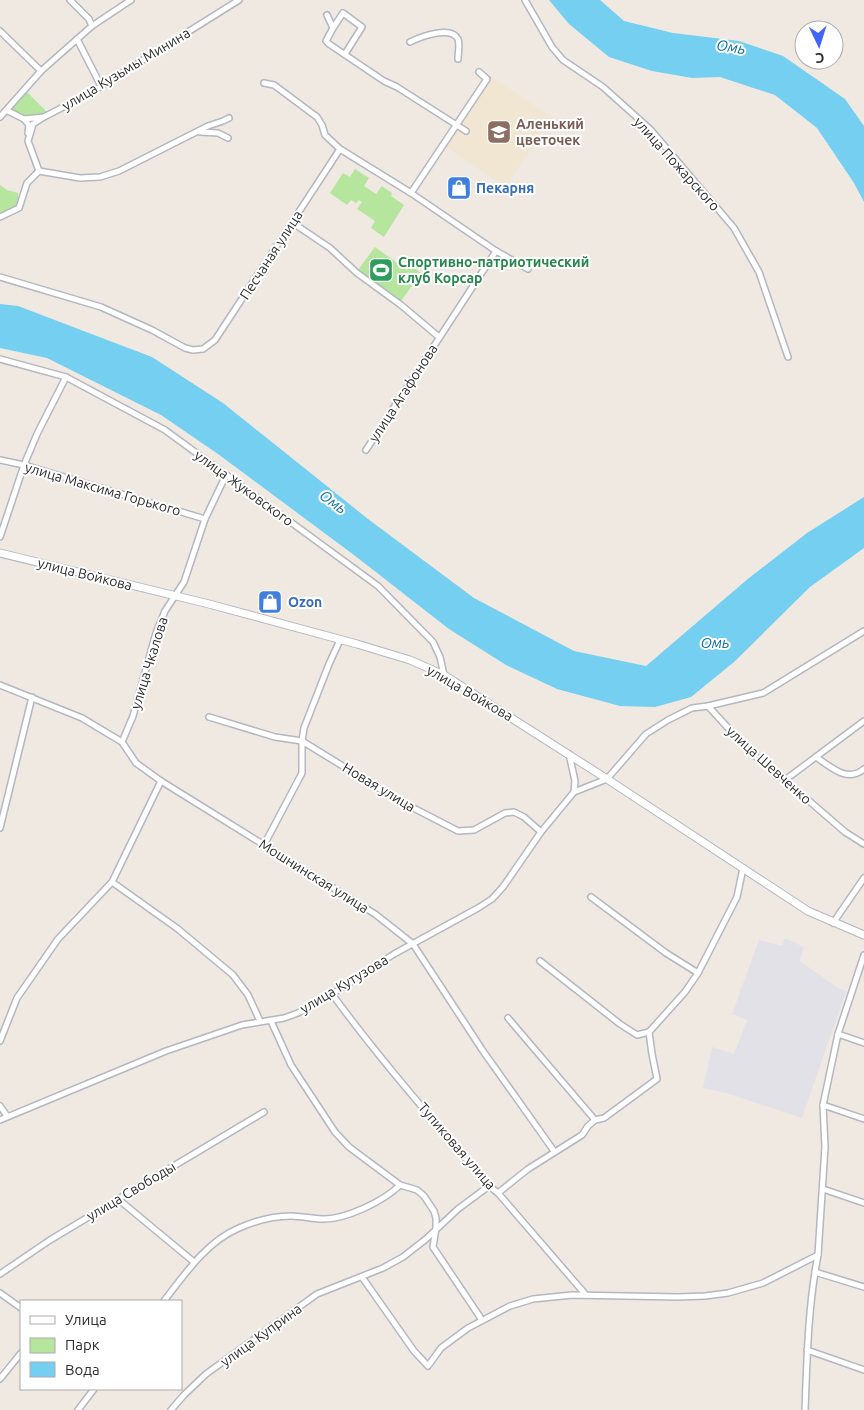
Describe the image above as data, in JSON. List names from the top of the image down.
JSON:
{
  "streets": {
    "main road": ["улица Войкова"],
    "street": [
      "улица Кузьмы Минина",
      "улица Пожарского",
      "Песчаная улица",
      "улица Агафонова",
      "улица Жуковского",
      "улица Максима Горького",
      "улица Чкалова",
      "улица Шевченко",
      "Новая улица",
      "Мошнинская улица",
      "улица Кутузова",
      "Тупиковая улица",
      "улица Свободы",
      "улица Куприна"
    ]
  },
  "crossings": [
    ["Песчаная улица", "улица Агафонова"],
    ["улица Жуковского", "улица Войкова"],
    ["улица Жуковского", "улица Чкалова"],
    ["улица Максима Горького", "улица Чкалова"],
    ["улица Войкова", "улица Чкалова"],
    ["улица Войкова", "улица Кутузова"],
    ["улица Чкалова", "Мошнинская улица"],
    ["Новая улица", "улица Кутузова"],
    ["Мошнинская улица", "улица Кутузова"],
    ["улица Кутузова", "Тупиковая улица"],
    ["Тупиковая улица", "улица Куприна"]
  ],
  "water": ["Омь"],
  "places": {
    "school or university": ["Аленький цветочек"],
    "shop": ["Пекарня", "Ozon"],
    "sports": ["Спортивно-патриотический клуб Корсар"]
  },
  "legend": ["Улица", "Парк", "Вода"],
  "north": "bottom"
}
